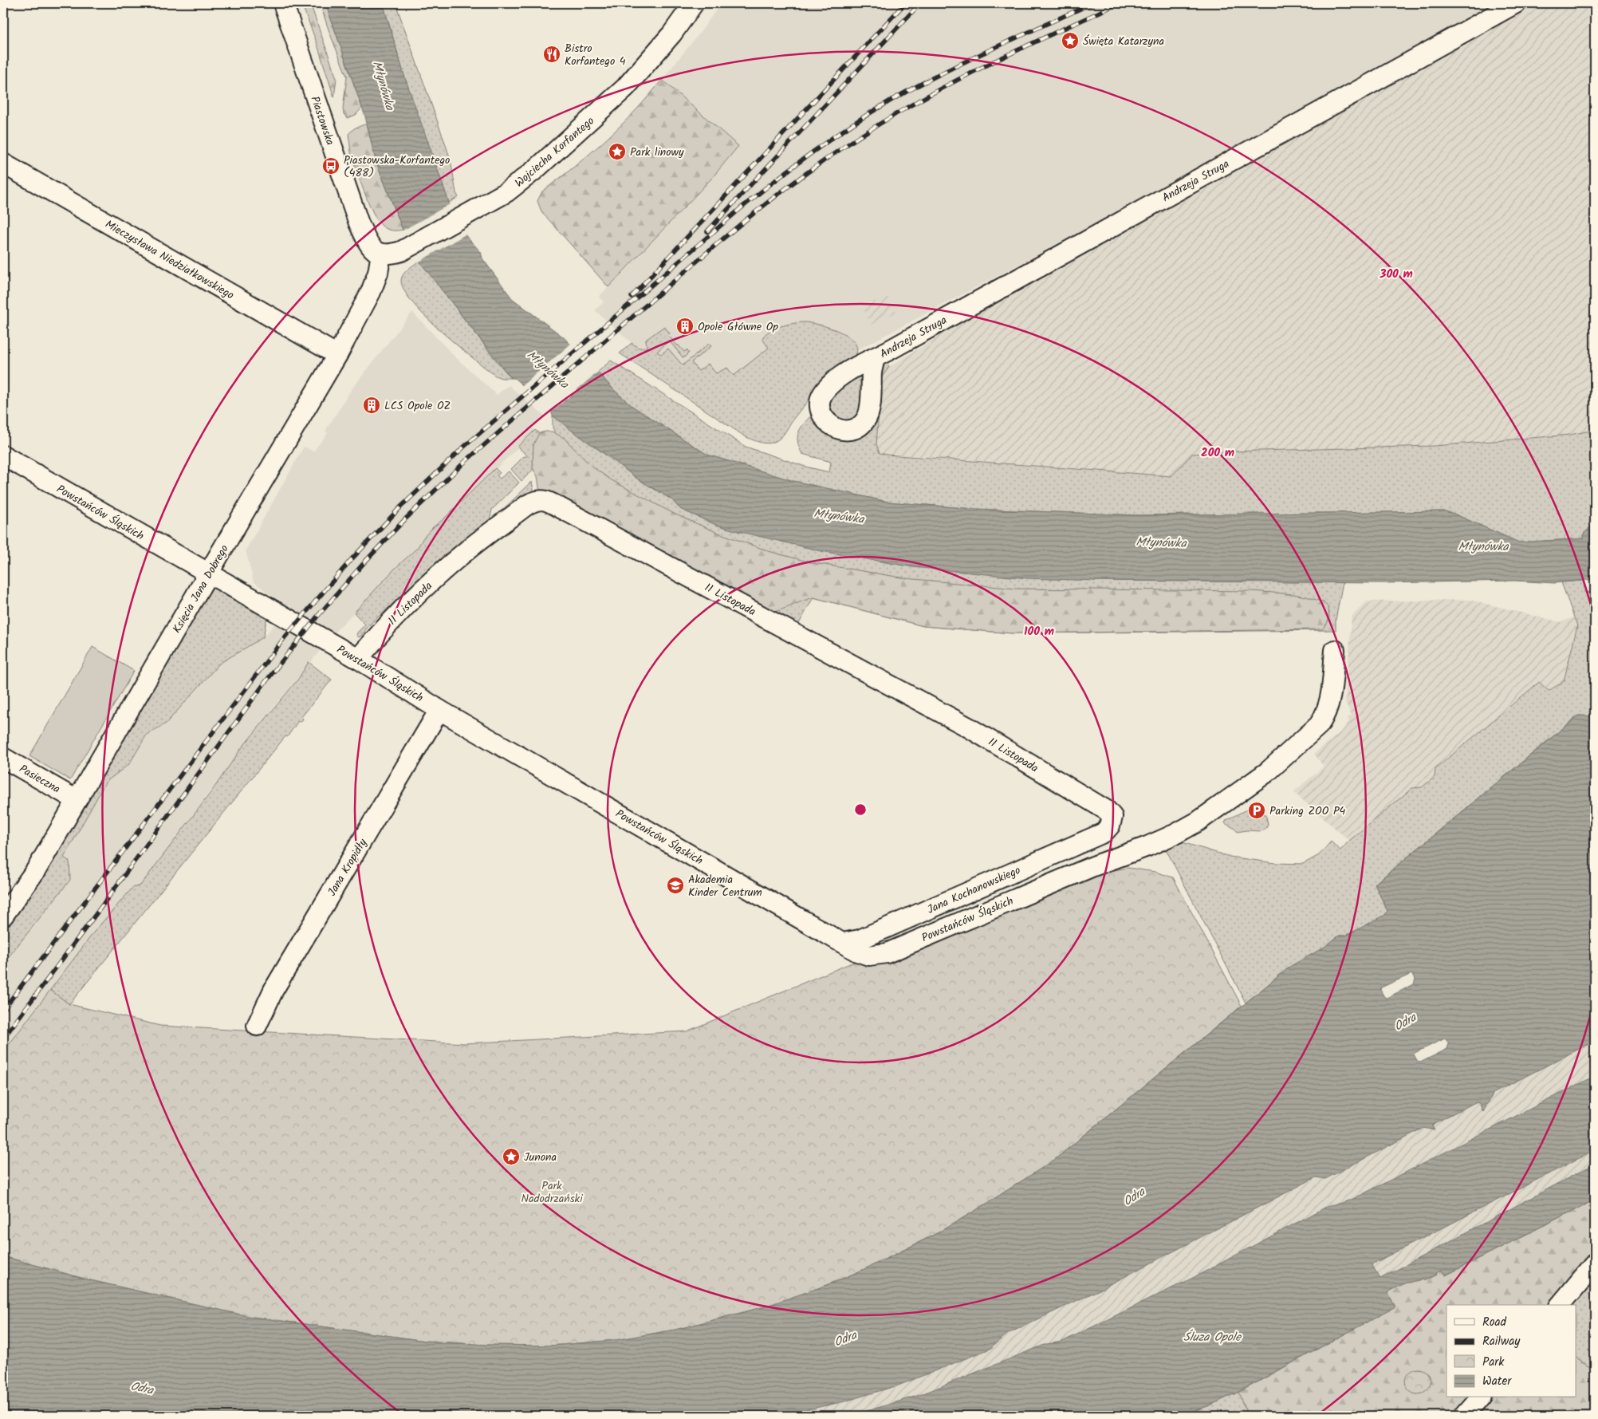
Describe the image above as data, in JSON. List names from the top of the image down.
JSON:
{
  "streets": {
    "street": [
      "Piastowska",
      "Wojciecha Korfantego",
      "Andrzeja Struga",
      "Mieczysława Niedziałkowskiego",
      "Powstańców Śląskich",
      "Księcia Jana Dobrego",
      "11 Listopada",
      "Pasieczna",
      "Jana Kropidły",
      "Jana Kochanowskiego"
    ]
  },
  "crossings": [
    ["Piastowska", "Wojciecha Korfantego"],
    ["Piastowska", "Księcia Jana Dobrego"],
    ["Wojciecha Korfantego", "Księcia Jana Dobrego"],
    ["Mieczysława Niedziałkowskiego", "Księcia Jana Dobrego"],
    ["Powstańców Śląskich", "Księcia Jana Dobrego"],
    ["Powstańców Śląskich", "11 Listopada"],
    ["Powstańców Śląskich", "Jana Kropidły"],
    ["Powstańców Śląskich", "Jana Kochanowskiego"],
    ["Księcia Jana Dobrego", "Pasieczna"],
    ["11 Listopada", "Jana Kochanowskiego"]
  ],
  "water": ["Młynówka", "Odra", "Śluza Opole"],
  "parks": ["Park Nadodrzański"],
  "places": {
    "place": ["Święta Katarzyna", "Park linowy", "Junona"],
    "restaurant": ["Bistro Korfantego 4"],
    "bus stop": ["Piastowska-Korfantego (488)"],
    "building": ["Opole Główne Op", "LCS Opole OZ"],
    "parking": ["Parking ZOO P4"],
    "school or university": ["Akademia Kinder Centrum"]
  },
  "legend": [
    "Road",
    "Railway",
    "Park",
    "Water"
  ],
  "rings": ["300 m", "200 m", "100 m"]
}
